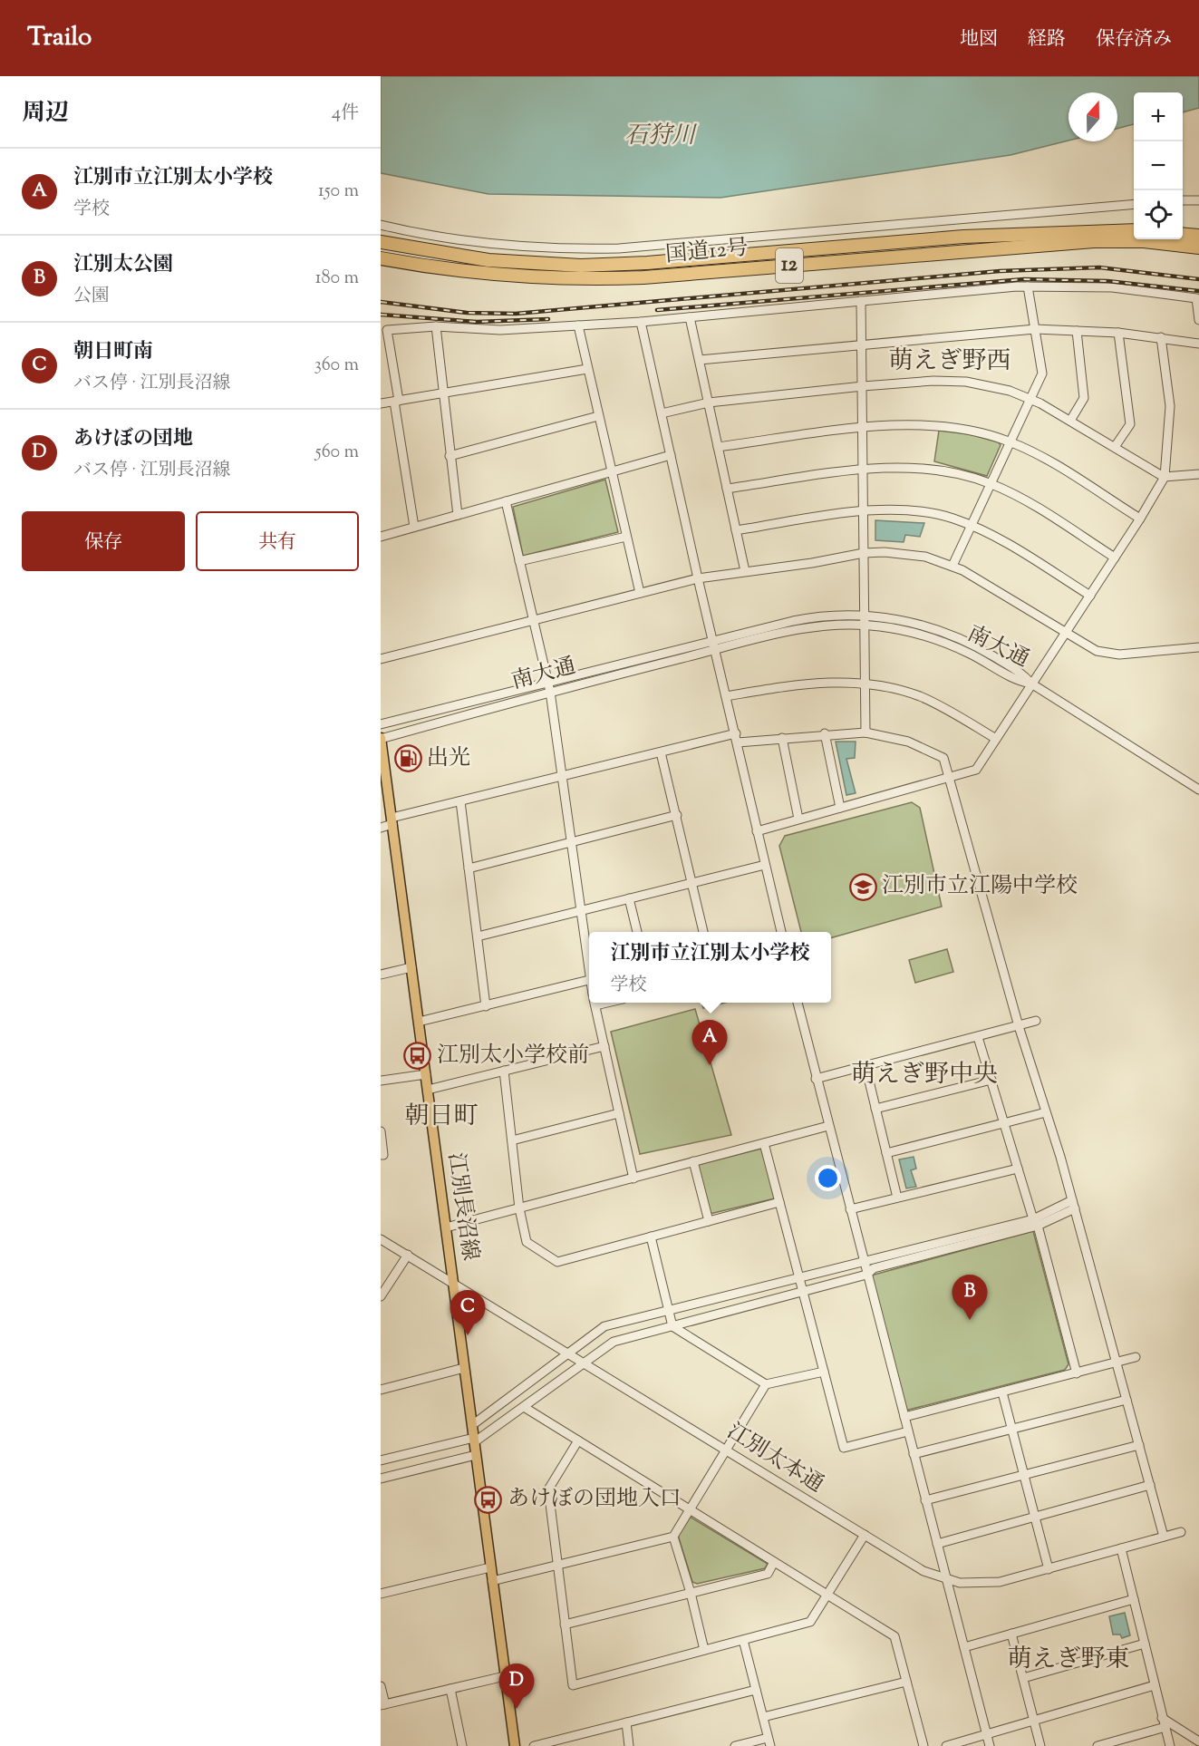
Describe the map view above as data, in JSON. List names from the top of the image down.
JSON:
{
  "streets": {
    "highway": ["国道12号", "12"],
    "main road": ["江別長沼線"],
    "street": ["南大通", "江別太本通"]
  },
  "crossings": [
    ["南大通", "江別長沼線"],
    ["江別長沼線", "江別太本通"]
  ],
  "districts": [
    "萌えぎ野西",
    "萌えぎ野中央",
    "朝日町",
    "萌えぎ野東"
  ],
  "water": ["石狩川"],
  "places": {
    "fuel station": ["出光"],
    "school or university": ["江別市立江陽中学校"],
    "bus stop": ["江別太小学校前", "あけぼの団地入口"]
  },
  "north": "top",
  "page": {
    "header": "Trailo",
    "nav": ["地図", "経路", "保存済み"],
    "heading": ["周辺", "4件"],
    "map_buttons": ["+", "−"],
    "list": [
      {
        "mark": "A",
        "name": "江別市立江別太小学校",
        "note": "学校",
        "value": "150 m"
      },
      {
        "mark": "B",
        "name": "江別太公園",
        "note": "公園",
        "value": "180 m"
      },
      {
        "mark": "C",
        "name": "朝日町南",
        "note": "バス停 · 江別長沼線",
        "value": "360 m"
      },
      {
        "mark": "D",
        "name": "あけぼの団地",
        "note": "バス停 · 江別長沼線",
        "value": "560 m"
      }
    ],
    "buttons": ["保存", "共有"],
    "popup": ["江別市立江別太小学校", "学校"],
    "pins": [
      "A",
      "B",
      "C",
      "D"
    ]
  }
}
